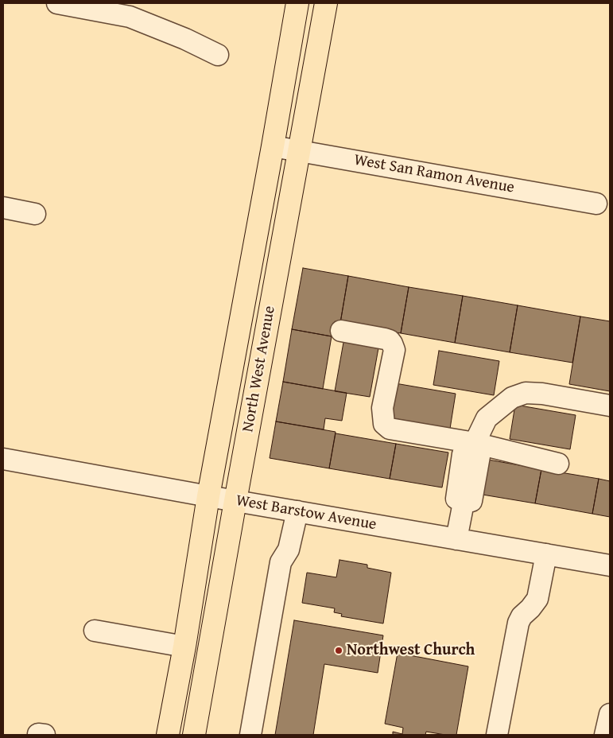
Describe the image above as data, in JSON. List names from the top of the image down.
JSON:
{
  "streets": {
    "main road": ["North West Avenue"],
    "street": ["West San Ramon Avenue", "West Barstow Avenue"]
  },
  "crossings": [
    ["West San Ramon Avenue", "North West Avenue"],
    ["North West Avenue", "West Barstow Avenue"]
  ],
  "places": ["Northwest Church"]
}
